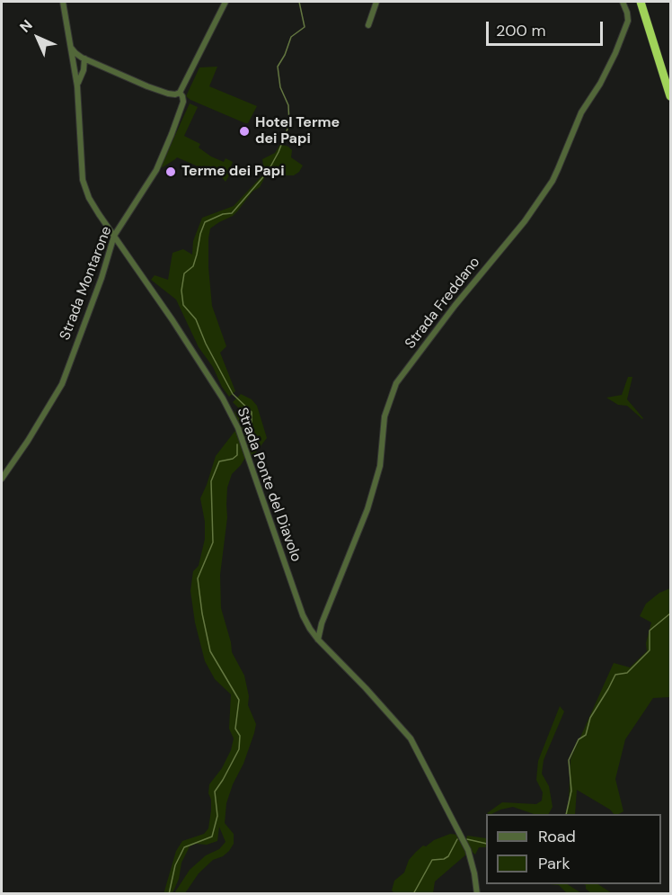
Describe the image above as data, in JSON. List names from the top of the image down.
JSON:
{
  "streets": {
    "street": ["Strada Montarone", "Strada Freddano", "Strada Ponte del Diavolo"]
  },
  "crossings": [
    ["Strada Montarone", "Strada Ponte del Diavolo"],
    ["Strada Freddano", "Strada Ponte del Diavolo"]
  ],
  "places": ["Hotel Terme dei Papi", "Terme dei Papi"],
  "legend": ["Road", "Park"],
  "scale_bar": "200 m",
  "north": "top left"
}
